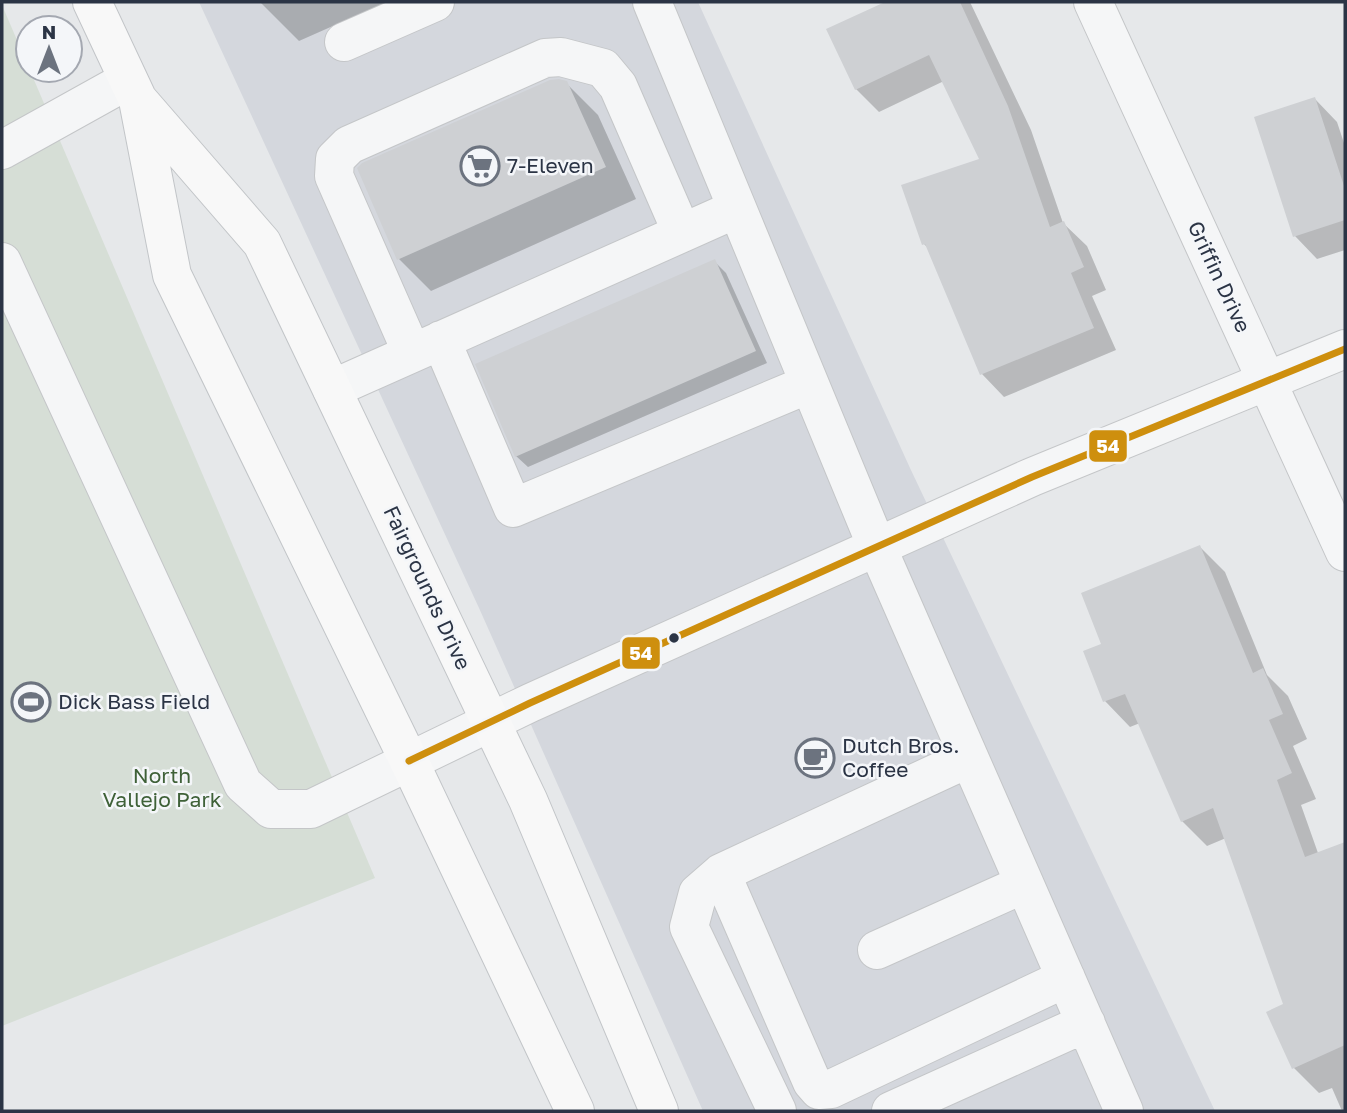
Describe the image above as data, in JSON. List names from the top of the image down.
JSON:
{
  "streets": {
    "main road": ["Fairgrounds Drive"],
    "street": ["Griffin Drive"]
  },
  "parks": ["North Vallejo Park"],
  "places": {
    "supermarket": ["7-Eleven"],
    "sports": ["Dick Bass Field"],
    "cafe": ["Dutch Bros. Coffee"]
  },
  "lines": ["transit line 54"],
  "north": "top"
}
